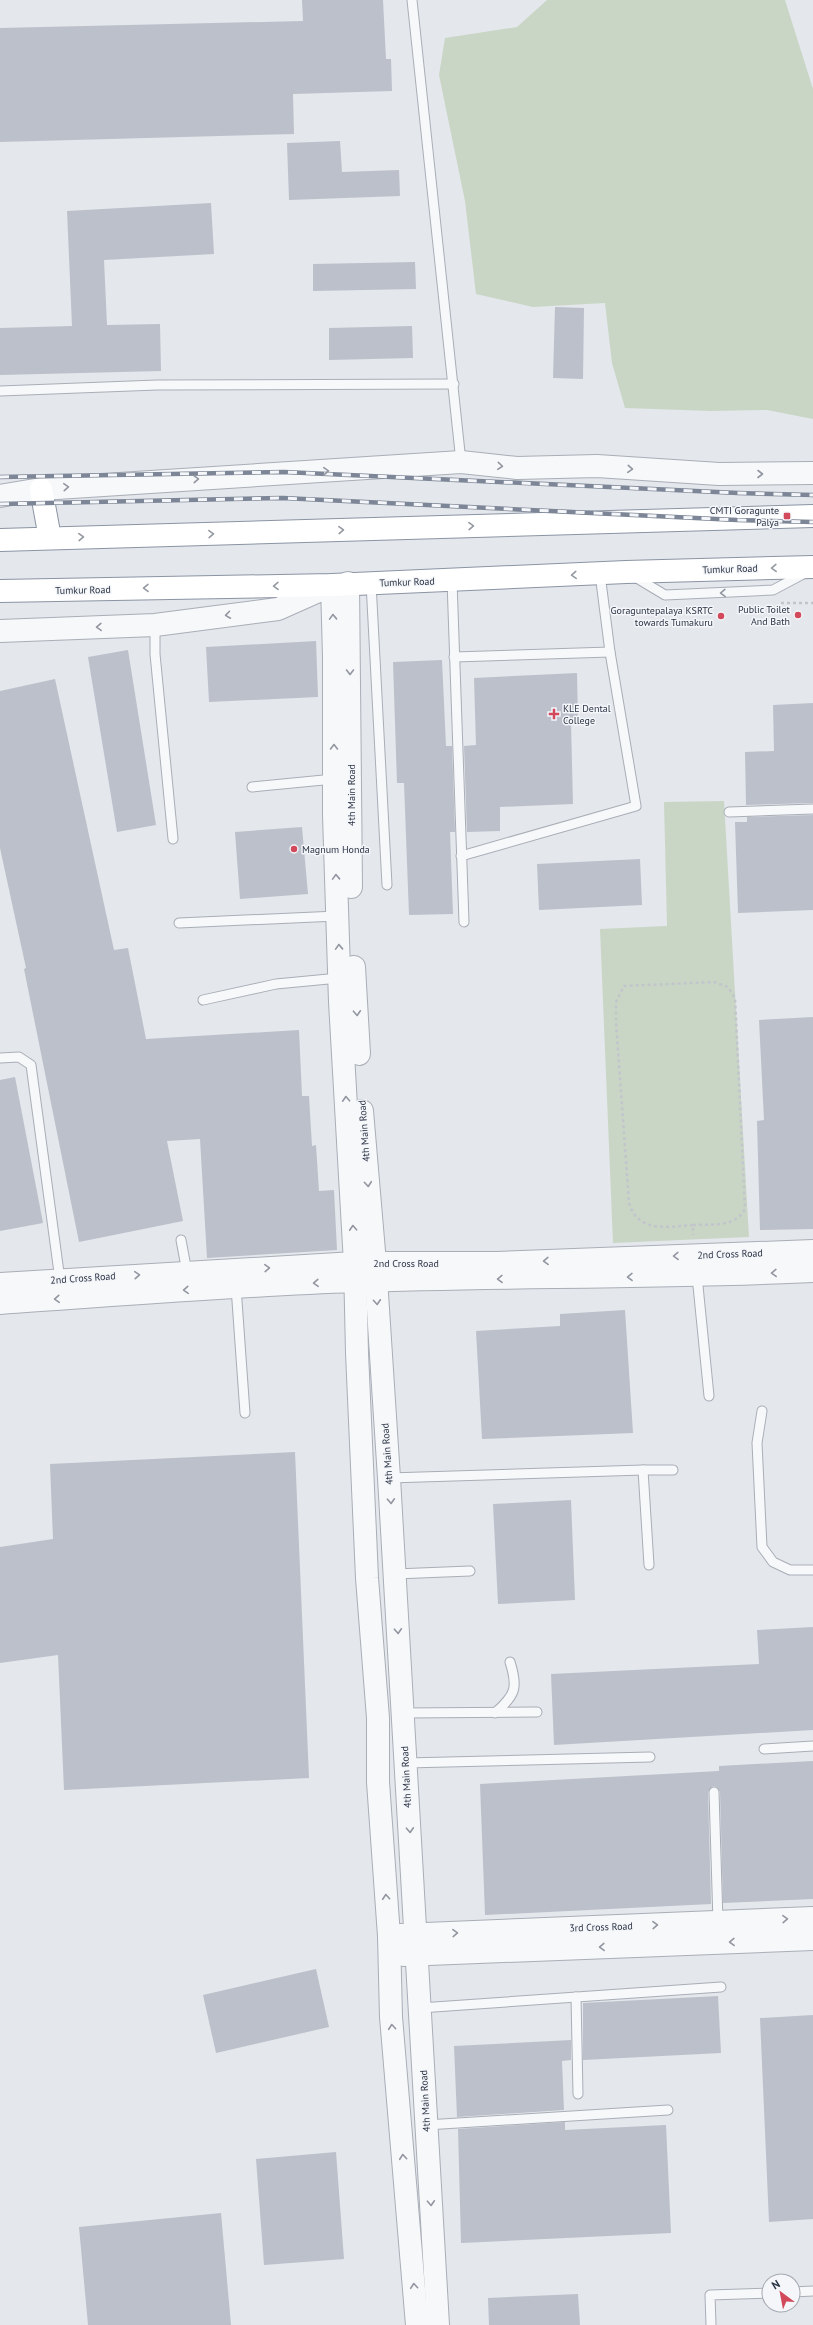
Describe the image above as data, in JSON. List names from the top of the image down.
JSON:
{
  "streets": {
    "highway": ["Tumkur Road"],
    "street": ["4th Main Road", "2nd Cross Road", "3rd Cross Road"]
  },
  "crossings": [
    ["Tumkur Road", "4th Main Road"],
    ["4th Main Road", "2nd Cross Road"],
    ["4th Main Road", "3rd Cross Road"]
  ],
  "places": {
    "transit": ["CMTI Goragunte Palya"],
    "other": ["Public Toilet And Bath", "Goraguntepalaya KSRTC towards Tumakuru", "Magnum Honda"],
    "health": ["KLE Dental College"]
  },
  "north": "top left"
}
